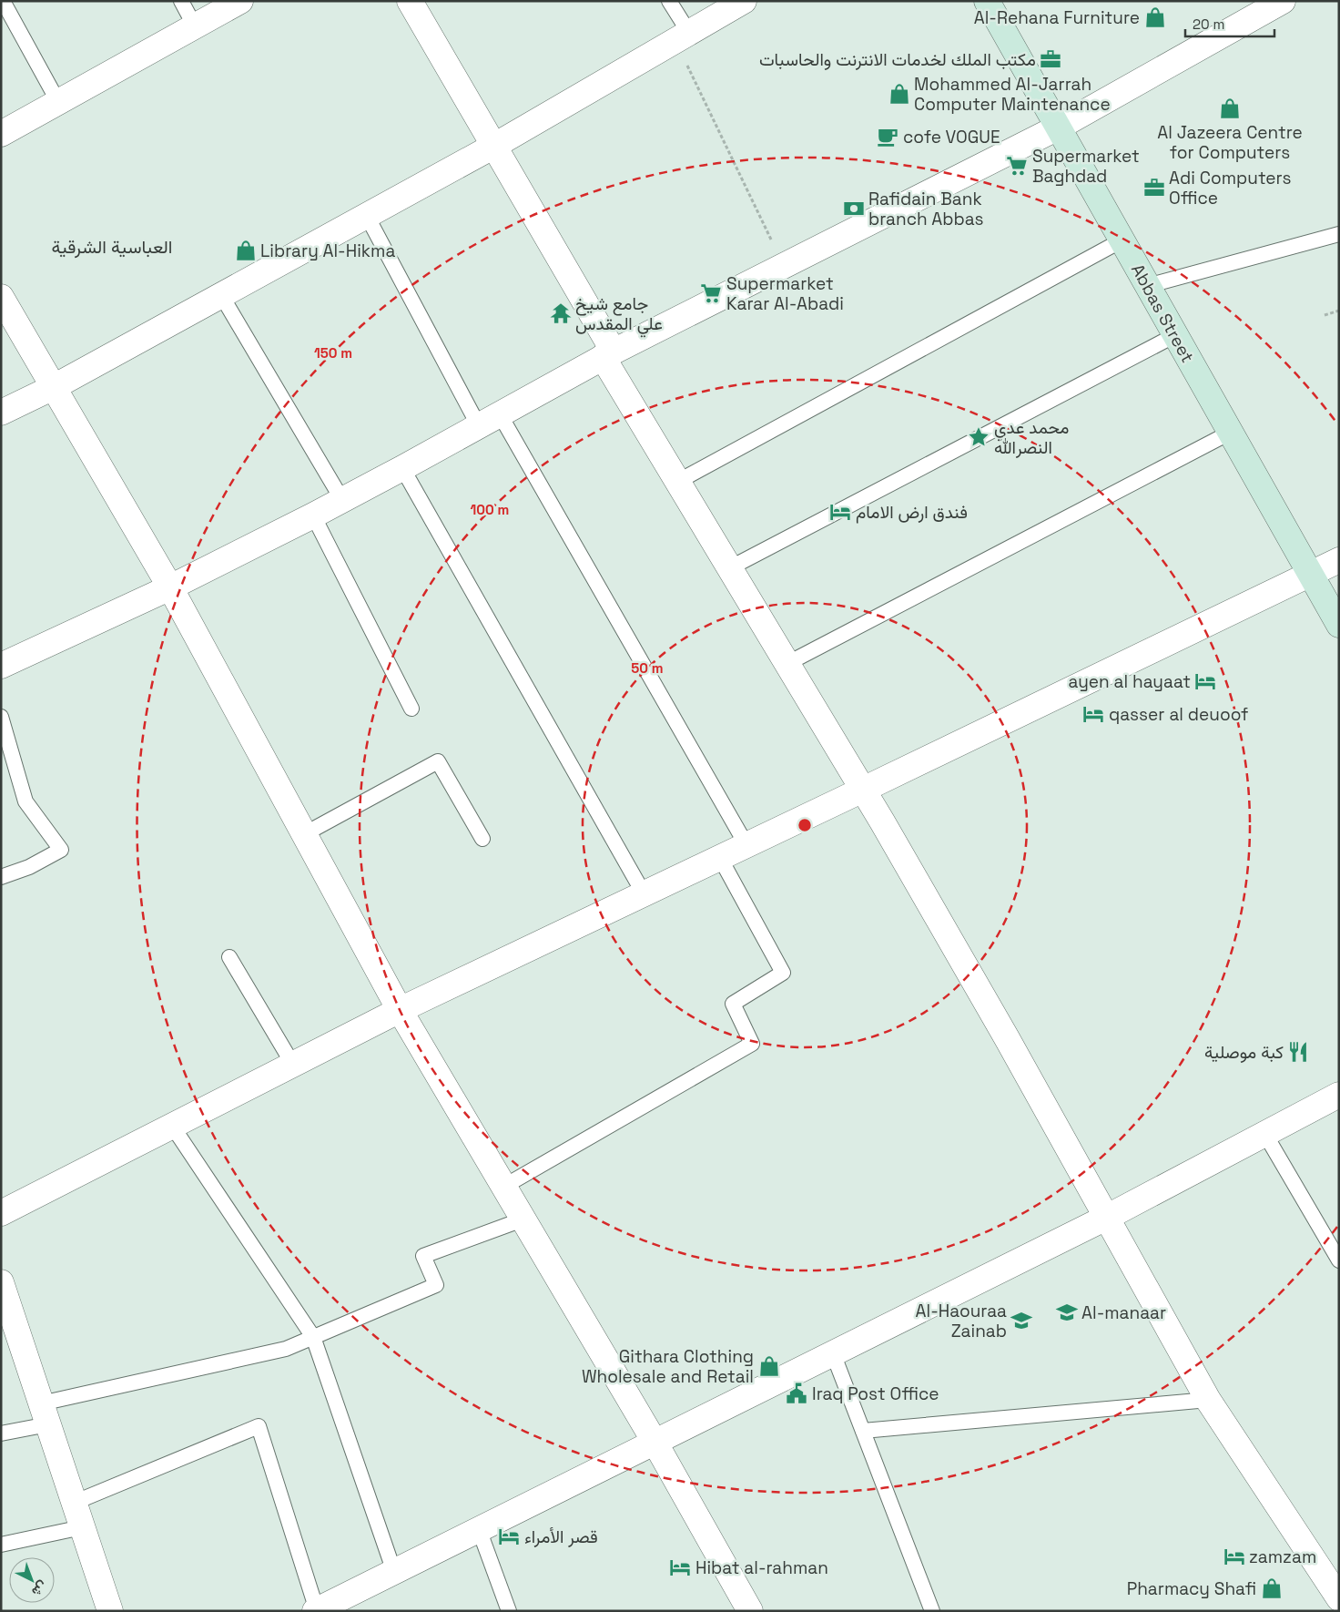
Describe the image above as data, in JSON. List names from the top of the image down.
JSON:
{
  "streets": {
    "main road": ["Abbas Street"]
  },
  "districts": ["العباسية الشرقية"],
  "places": {
    "shop": [
      "Al-Rehana Furniture",
      "Mohammed Al-Jarrah Computer Maintenance",
      "Al Jazeera Centre for Computers",
      "Library Al-Hikma",
      "Githara Clothing Wholesale and Retail",
      "Pharmacy Shafi"
    ],
    "office": ["مكتب الملك لخدمات الانترنت والحاسبات", "Adi Computers Office"],
    "cafe": ["cofe VOGUE"],
    "supermarket": ["Supermarket Baghdad", "Supermarket Karar Al-Abadi"],
    "bank": ["Rafidain Bank branch Abbas"],
    "temple": ["جامع شيخ علي المقدس"],
    "place": ["محمد عدي النصرالله"],
    "hotel": [
      "فندق ارض الامام",
      "ayen al hayaat",
      "qasser al deuoof",
      "قصر الأمراء",
      "zamzam",
      "Hibat al-rahman"
    ],
    "restaurant": ["كبة موصلية"],
    "school or university": ["Al-manaar", "Al-Haouraa Zainab"],
    "public building": ["Iraq Post Office"]
  },
  "scale_bar": "20 m",
  "north": "bottom right",
  "rings": ["150 m", "100 m", "50 m"]
}
